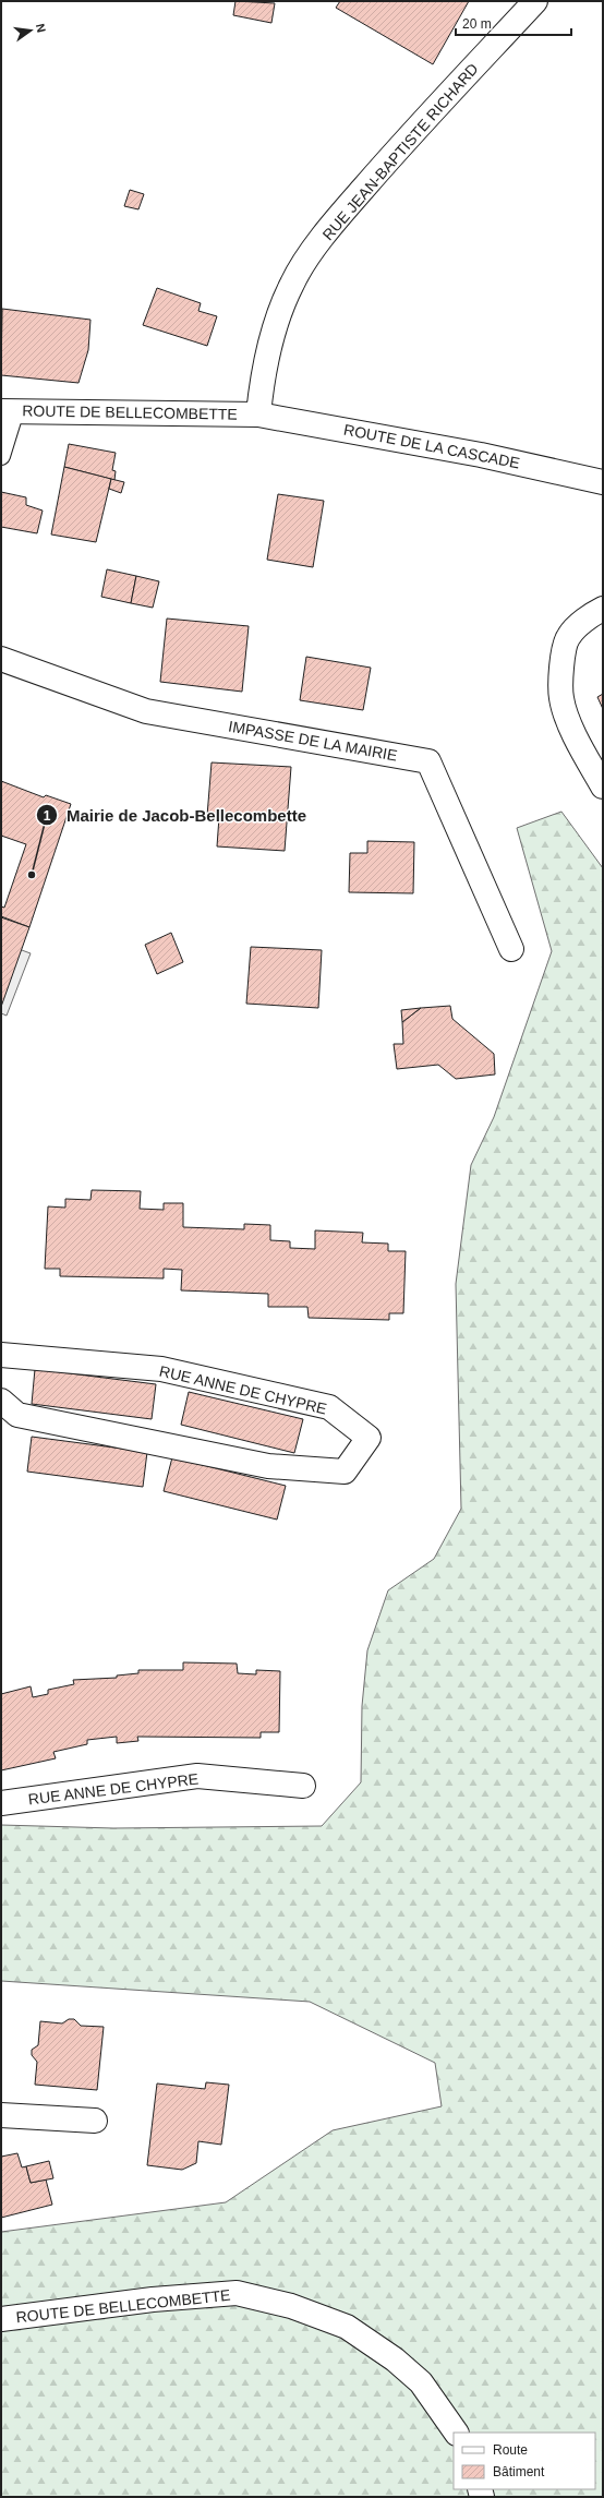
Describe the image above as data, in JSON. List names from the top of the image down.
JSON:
{
  "streets": {
    "street": [
      "RUE JEAN-BAPTISTE RICHARD",
      "ROUTE DE BELLECOMBETTE",
      "ROUTE DE LA CASCADE",
      "IMPASSE DE LA MAIRIE",
      "RUE ANNE DE CHYPRE"
    ]
  },
  "crossings": [
    ["RUE JEAN-BAPTISTE RICHARD", "ROUTE DE BELLECOMBETTE"],
    ["RUE JEAN-BAPTISTE RICHARD", "ROUTE DE LA CASCADE"],
    ["ROUTE DE BELLECOMBETTE", "ROUTE DE LA CASCADE"]
  ],
  "places": ["Mairie de Jacob-Bellecombette"],
  "legend": ["Route", "Bâtiment"],
  "scale_bar": "20 m",
  "north": "right"
}
